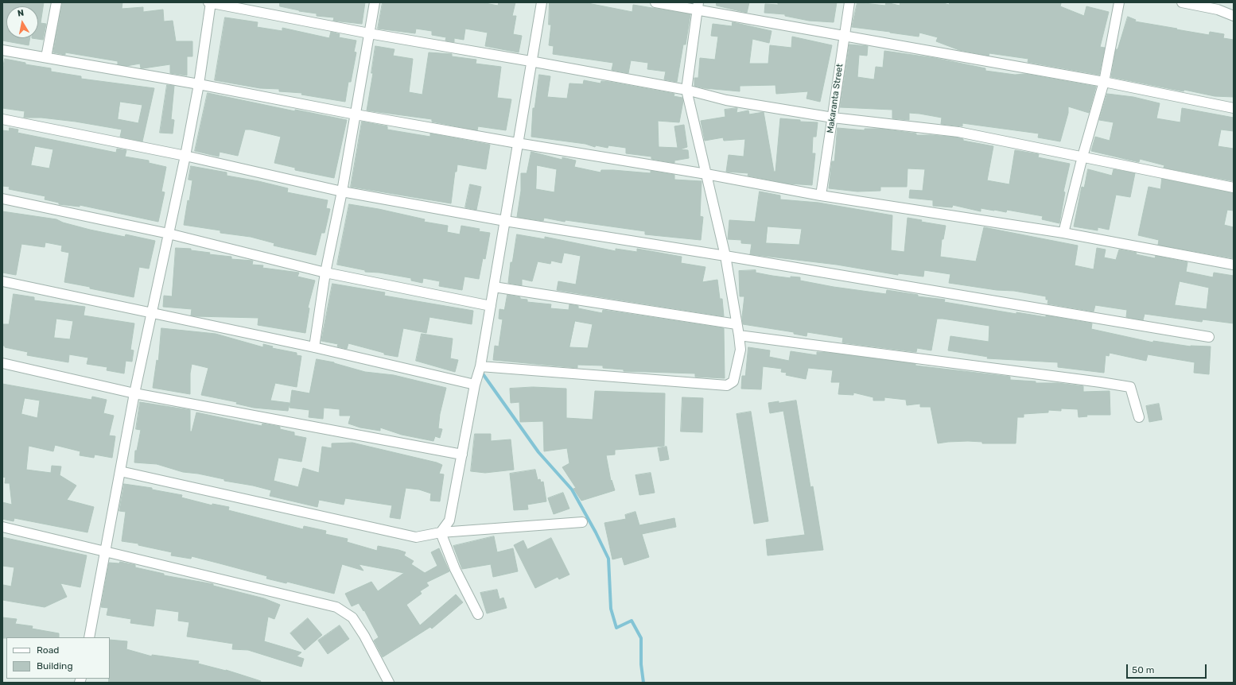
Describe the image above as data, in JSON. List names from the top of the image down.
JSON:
{
  "streets": {
    "street": ["Makaranta Street"]
  },
  "legend": ["Road", "Building"],
  "scale_bar": "50 m",
  "north": "top"
}
